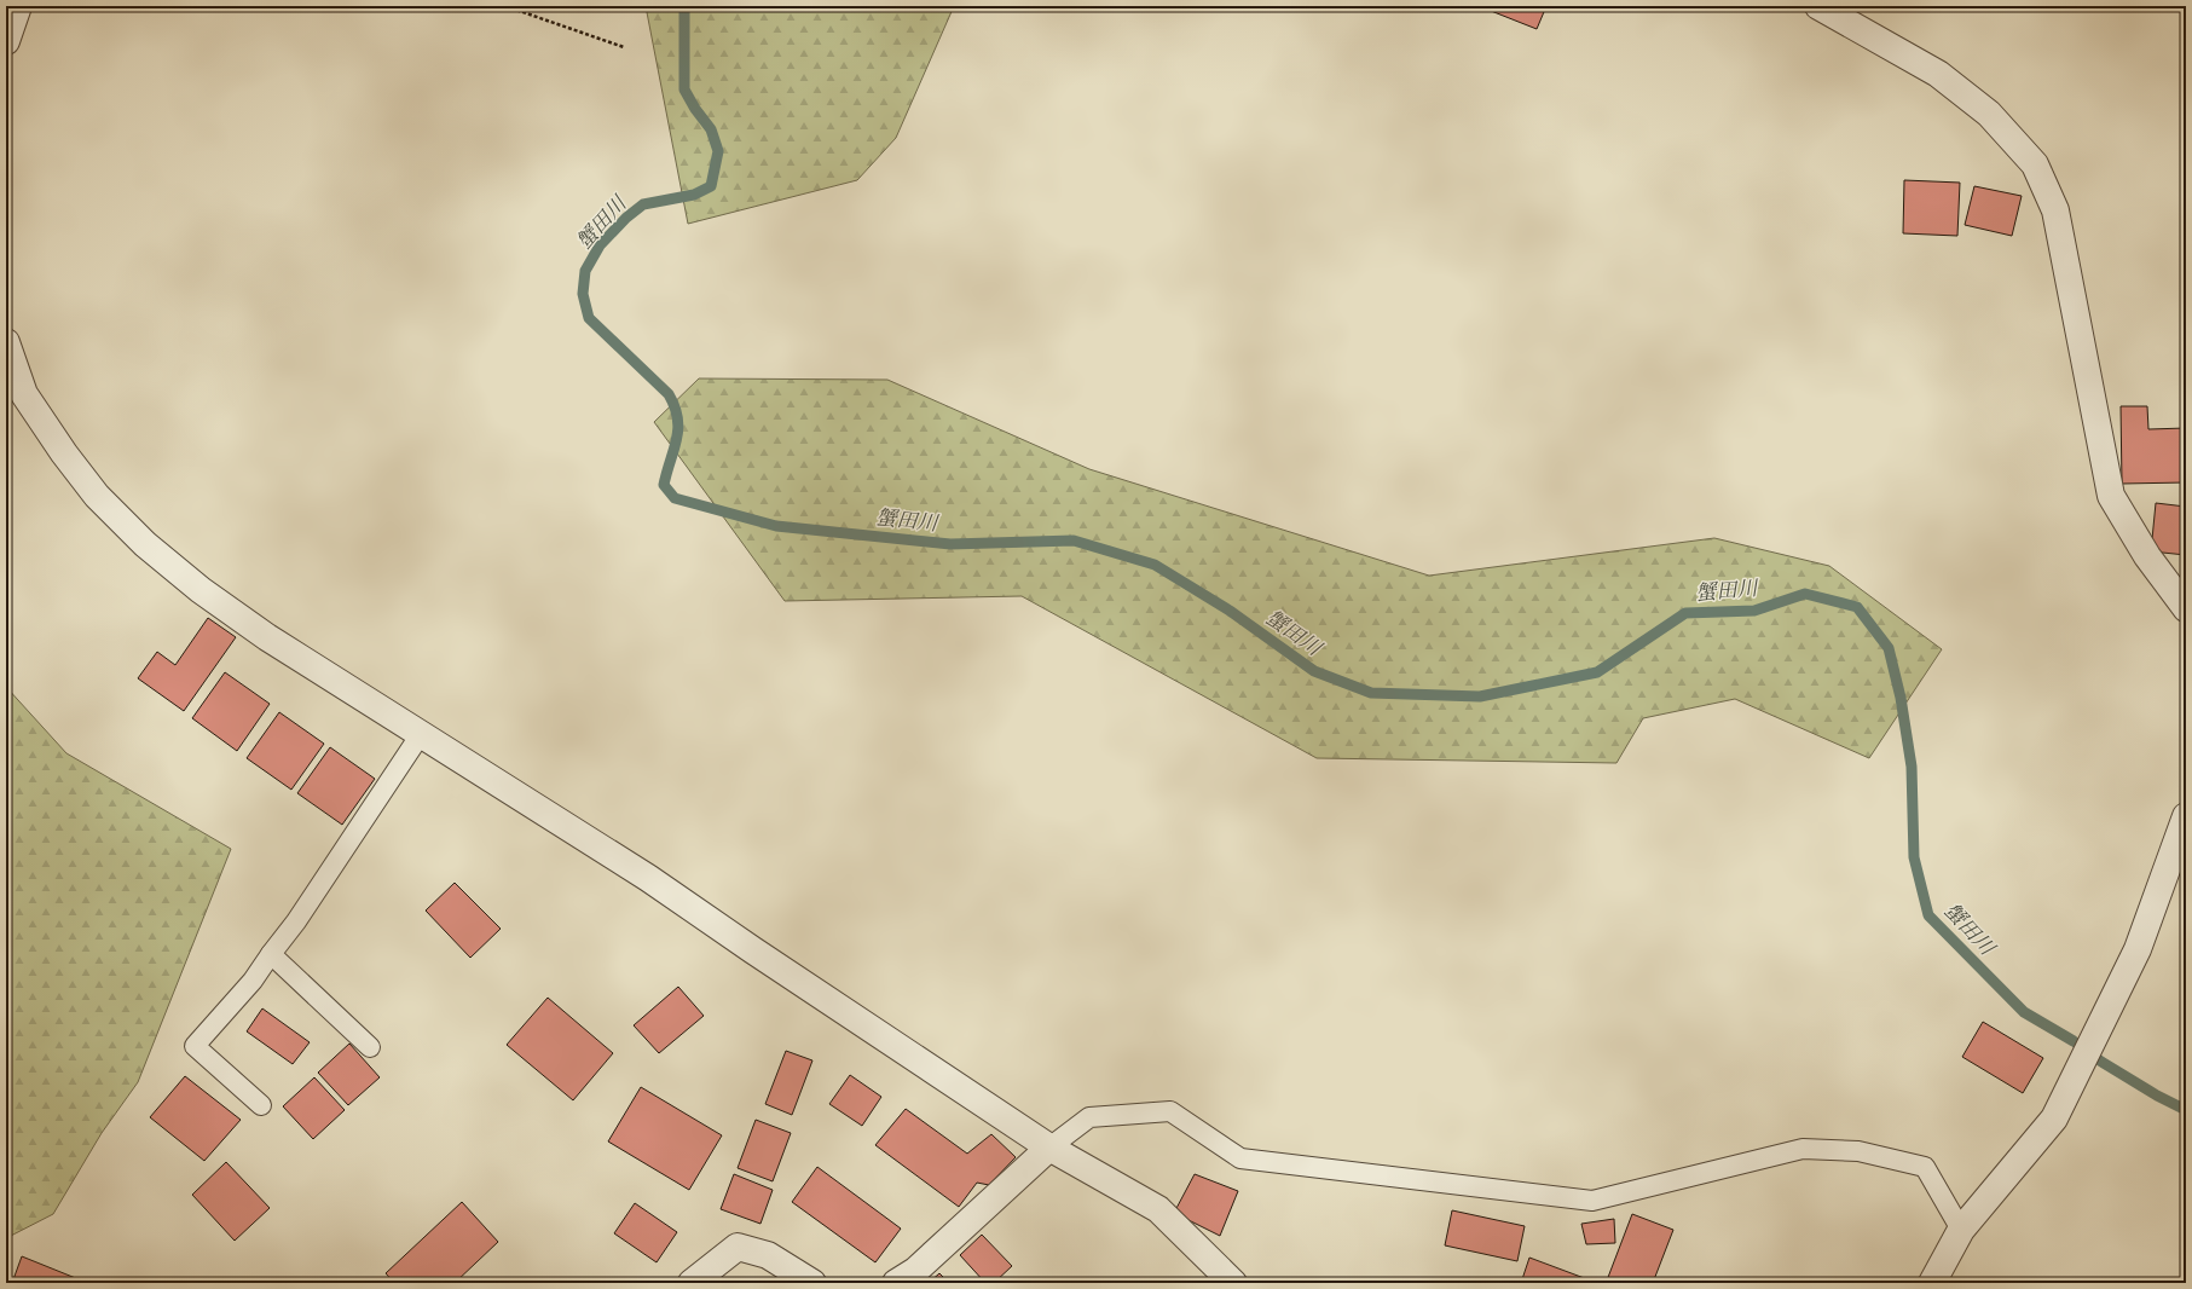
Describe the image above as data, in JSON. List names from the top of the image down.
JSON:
{
  "water": ["蟹田川"]
}
